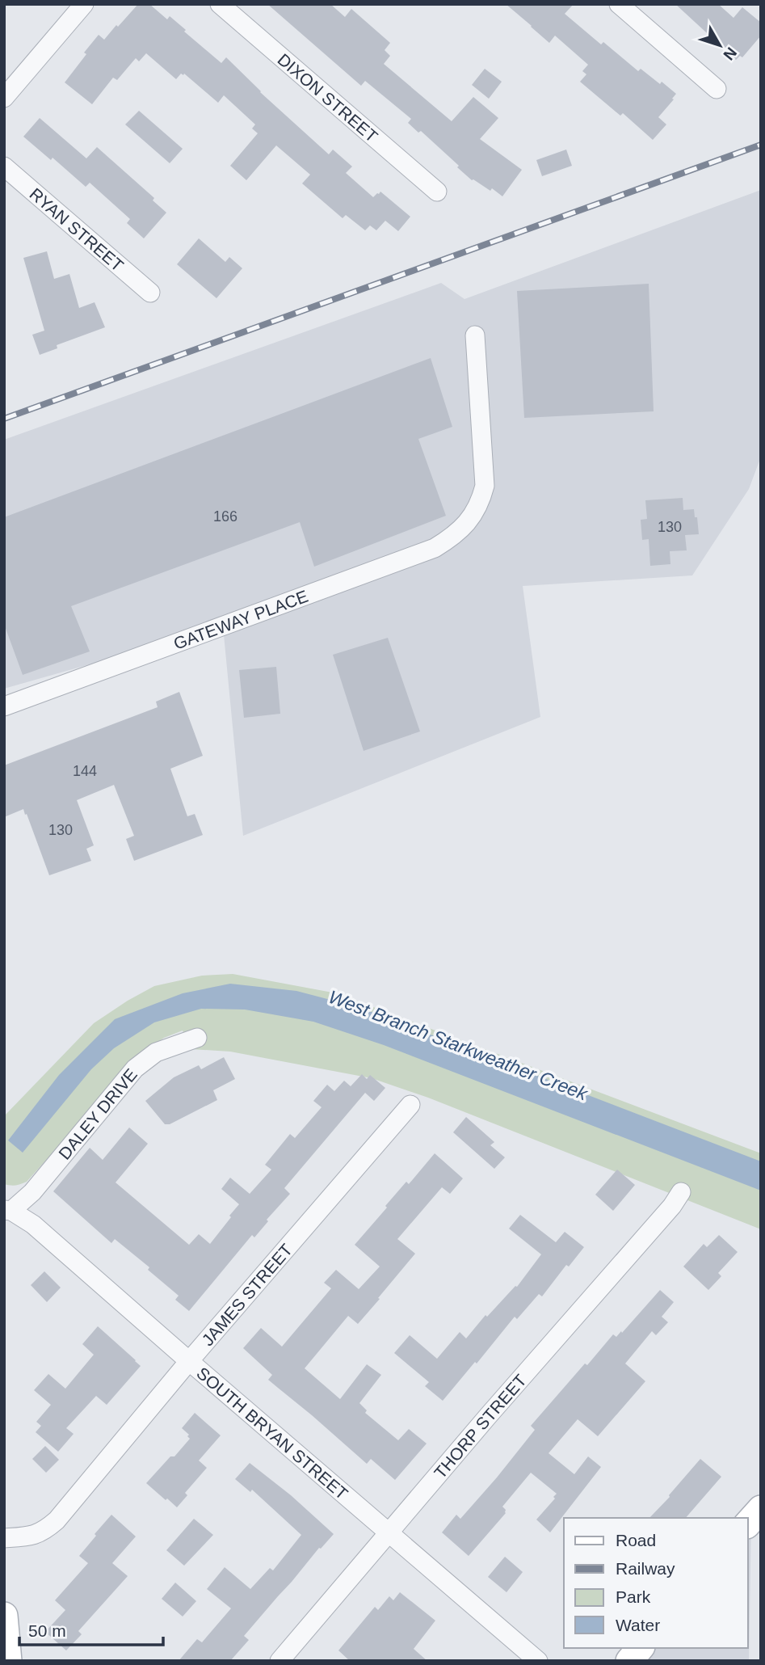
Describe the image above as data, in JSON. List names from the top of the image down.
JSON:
{
  "streets": {
    "street": [
      "DIXON STREET",
      "RYAN STREET",
      "GATEWAY PLACE",
      "DALEY DRIVE",
      "JAMES STREET",
      "THORP STREET",
      "SOUTH BRYAN STREET"
    ]
  },
  "crossings": [
    ["DALEY DRIVE", "SOUTH BRYAN STREET"],
    ["JAMES STREET", "SOUTH BRYAN STREET"],
    ["THORP STREET", "SOUTH BRYAN STREET"]
  ],
  "water": ["West Branch Starkweather Creek"],
  "house_numbers": [
    "166",
    "130",
    "144",
    "130"
  ],
  "legend": [
    "Road",
    "Railway",
    "Park",
    "Water"
  ],
  "scale_bar": "50 m",
  "north": "bottom right"
}
